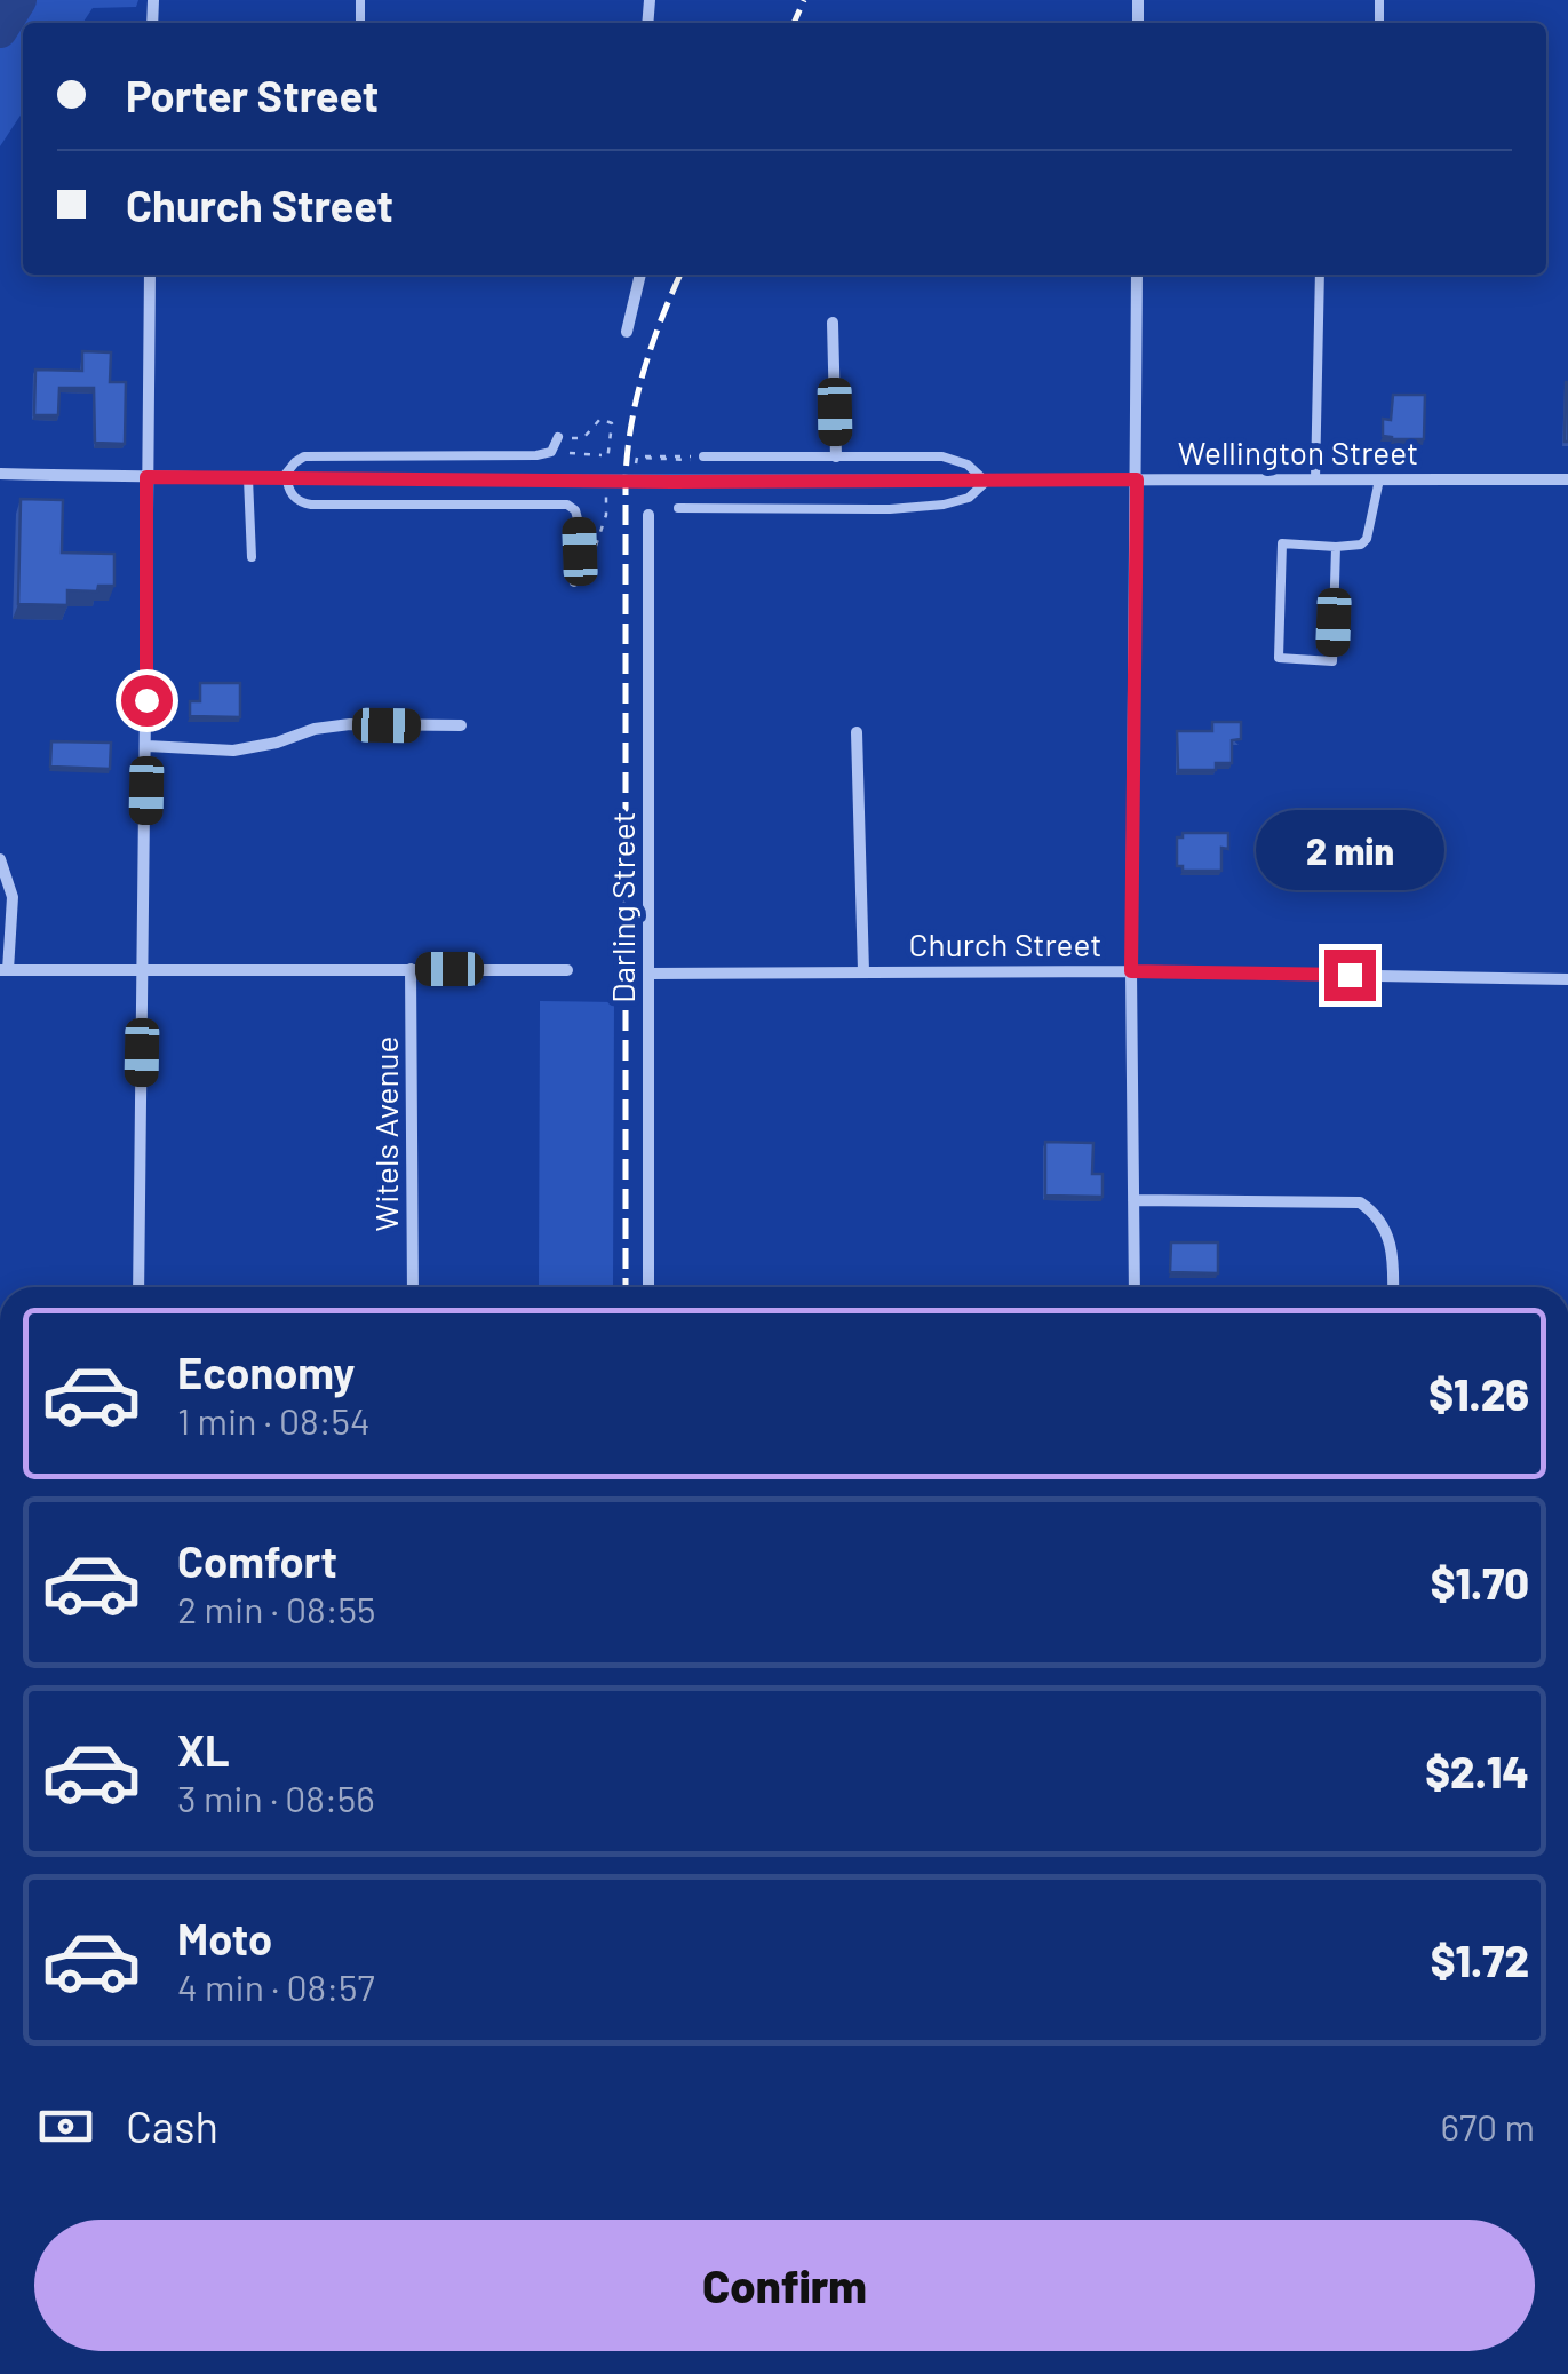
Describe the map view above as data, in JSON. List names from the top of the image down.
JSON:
{
  "streets": {
    "street": [
      "Wellington Street",
      "Darling Street",
      "Church Street",
      "Witels Avenue"
    ]
  },
  "crossings": [
    ["Darling Street", "Church Street"]
  ],
  "page": {
    "banner": ["Porter Street", "Church Street"],
    "bubble": "2 min",
    "list": [
      {
        "name": "Economy",
        "note": "1 min · 08:54",
        "value": "$1.26"
      },
      {
        "name": "Comfort",
        "note": "2 min · 08:55",
        "value": "$1.70"
      },
      {
        "name": "XL",
        "note": "3 min · 08:56",
        "value": "$2.14"
      },
      {
        "name": "Moto",
        "note": "4 min · 08:57",
        "value": "$1.72"
      }
    ],
    "pay": ["Cash", "670 m"],
    "buttons": "Confirm"
  }
}
